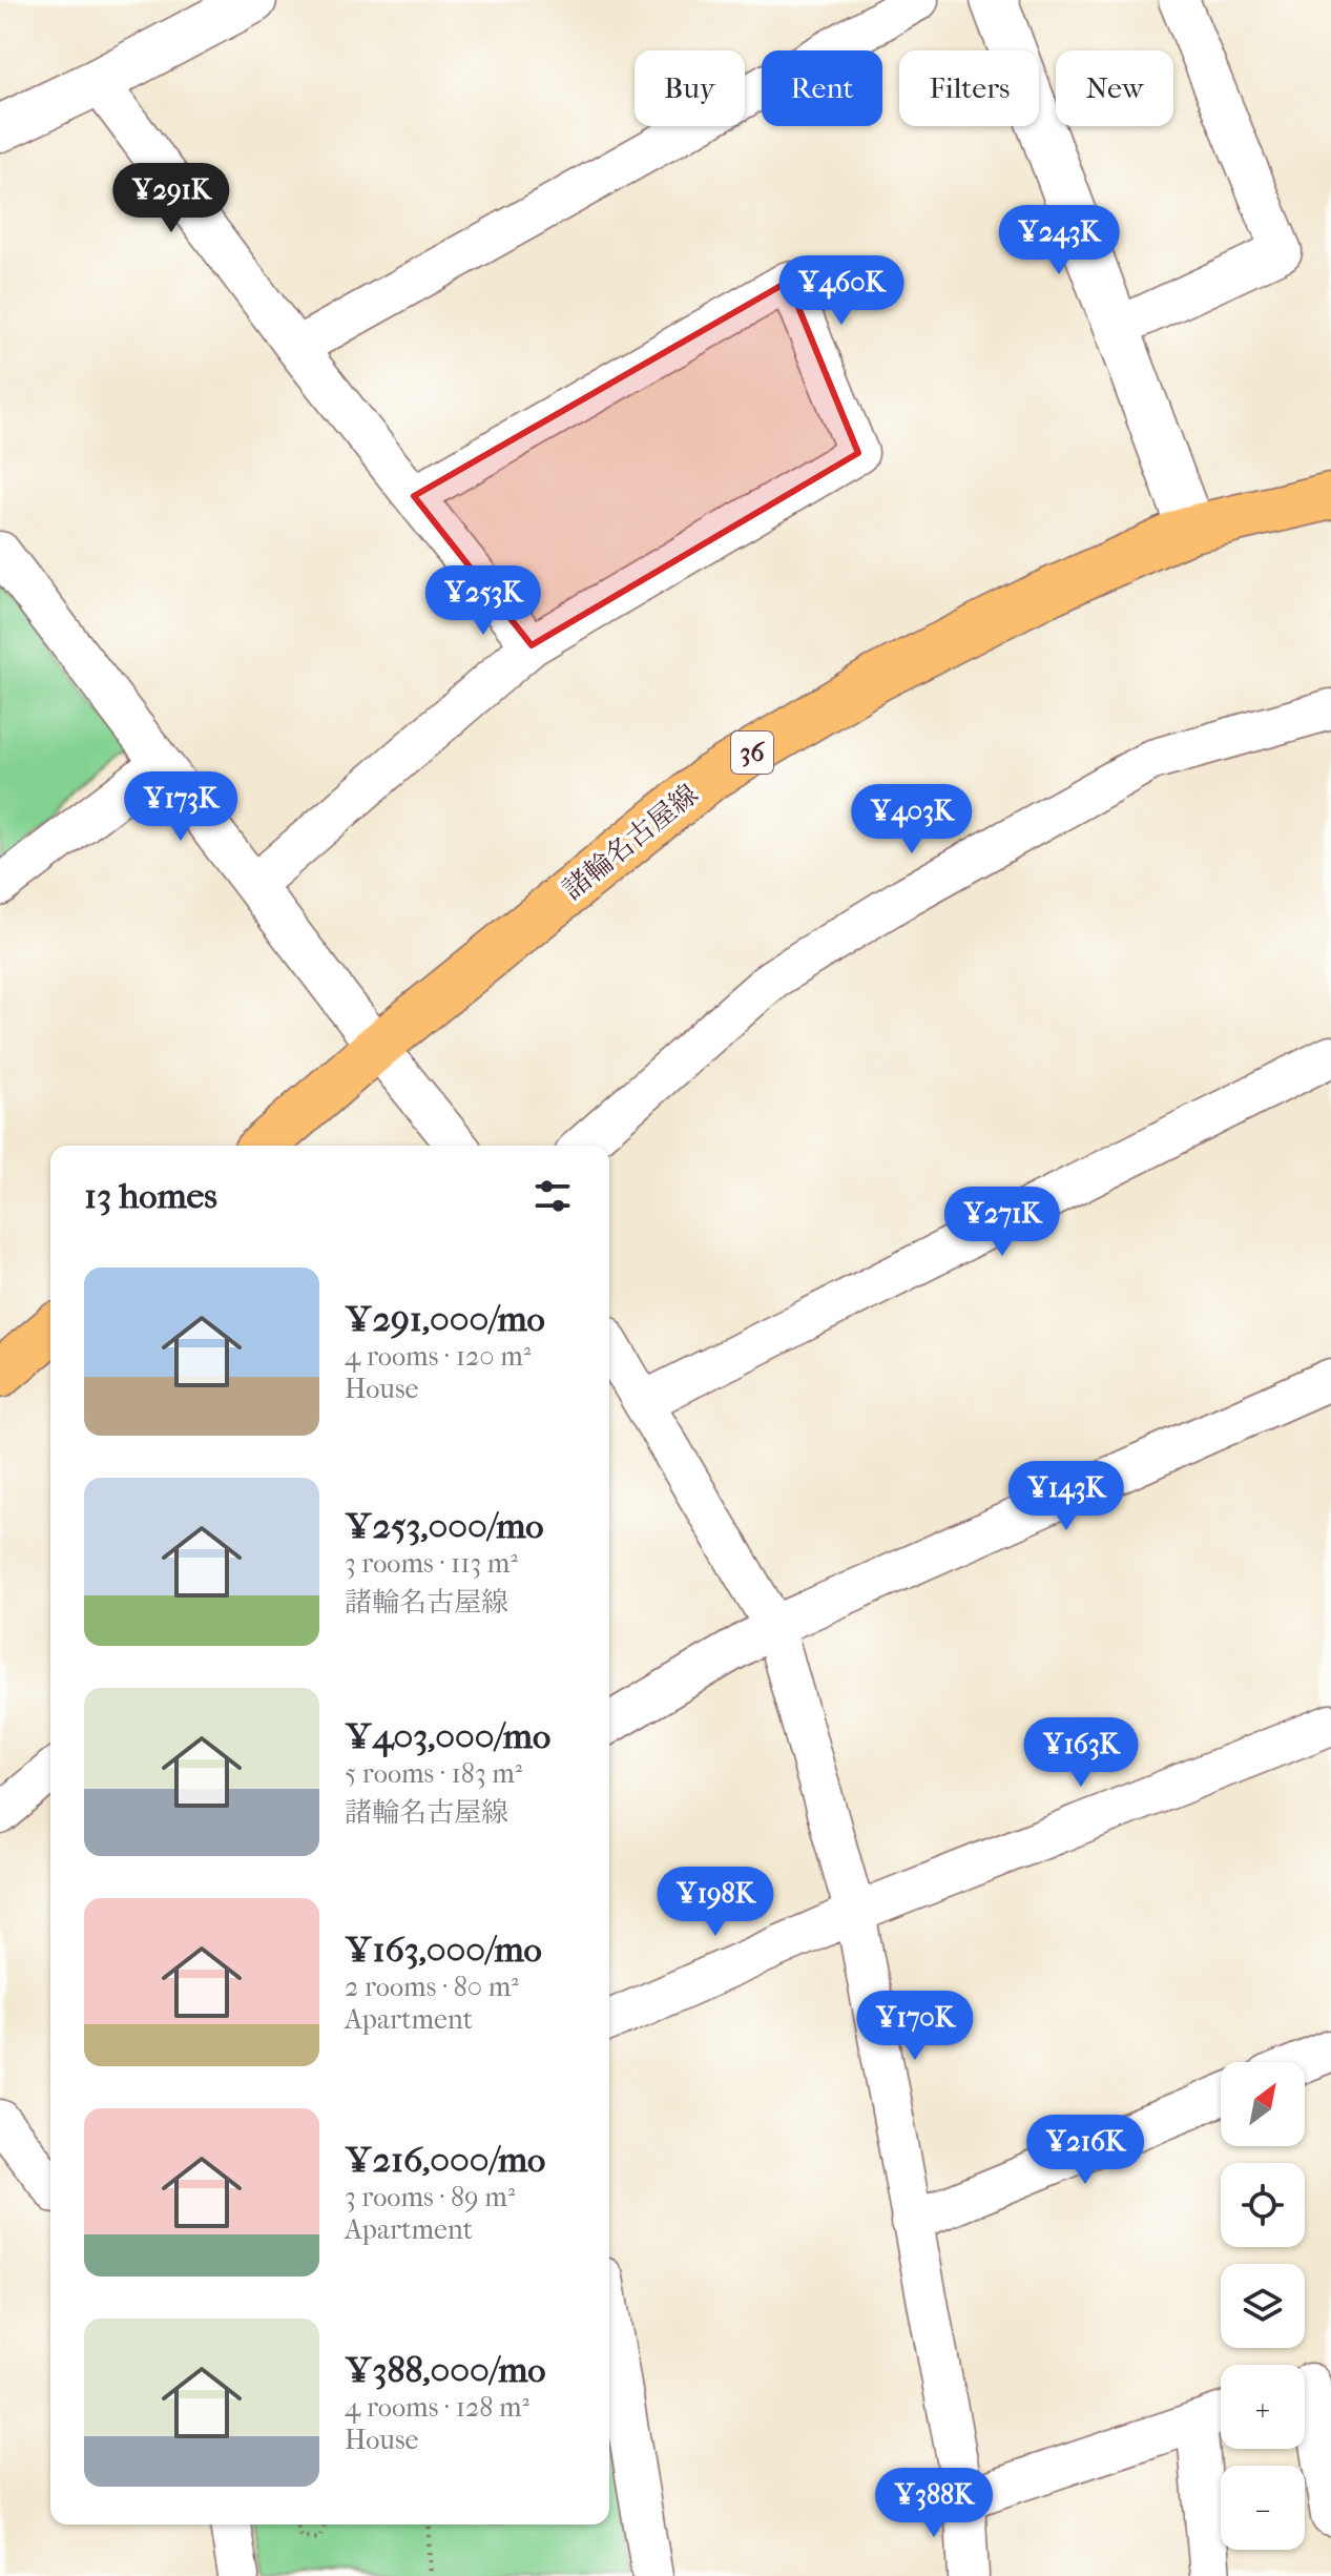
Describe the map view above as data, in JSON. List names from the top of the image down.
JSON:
{
  "streets": {
    "main road": ["36", "諸輪名古屋線"]
  },
  "north": "top right",
  "page": {
    "chip": [
      "Buy",
      "Rent",
      "Filters",
      "New"
    ],
    "price": [
      "¥291K",
      "¥243K",
      "¥460K",
      "¥253K",
      "¥173K",
      "¥403K",
      "¥271K",
      "¥143K",
      "¥163K",
      "¥198K",
      "¥170K",
      "¥216K",
      "¥388K"
    ],
    "heading": "13 homes",
    "list": [
      {
        "name": "¥291,000/mo",
        "note": "4 rooms · 120 m² · House"
      },
      {
        "name": "¥253,000/mo",
        "note": "3 rooms · 113 m² · 諸輪名古屋線"
      },
      {
        "name": "¥403,000/mo",
        "note": "5 rooms · 183 m² · 諸輪名古屋線"
      },
      {
        "name": "¥163,000/mo",
        "note": "2 rooms · 80 m² · Apartment"
      },
      {
        "name": "¥216,000/mo",
        "note": "3 rooms · 89 m² · Apartment"
      },
      {
        "name": "¥388,000/mo",
        "note": "4 rooms · 128 m² · House"
      }
    ],
    "map_buttons": ["+", "−"]
  }
}
